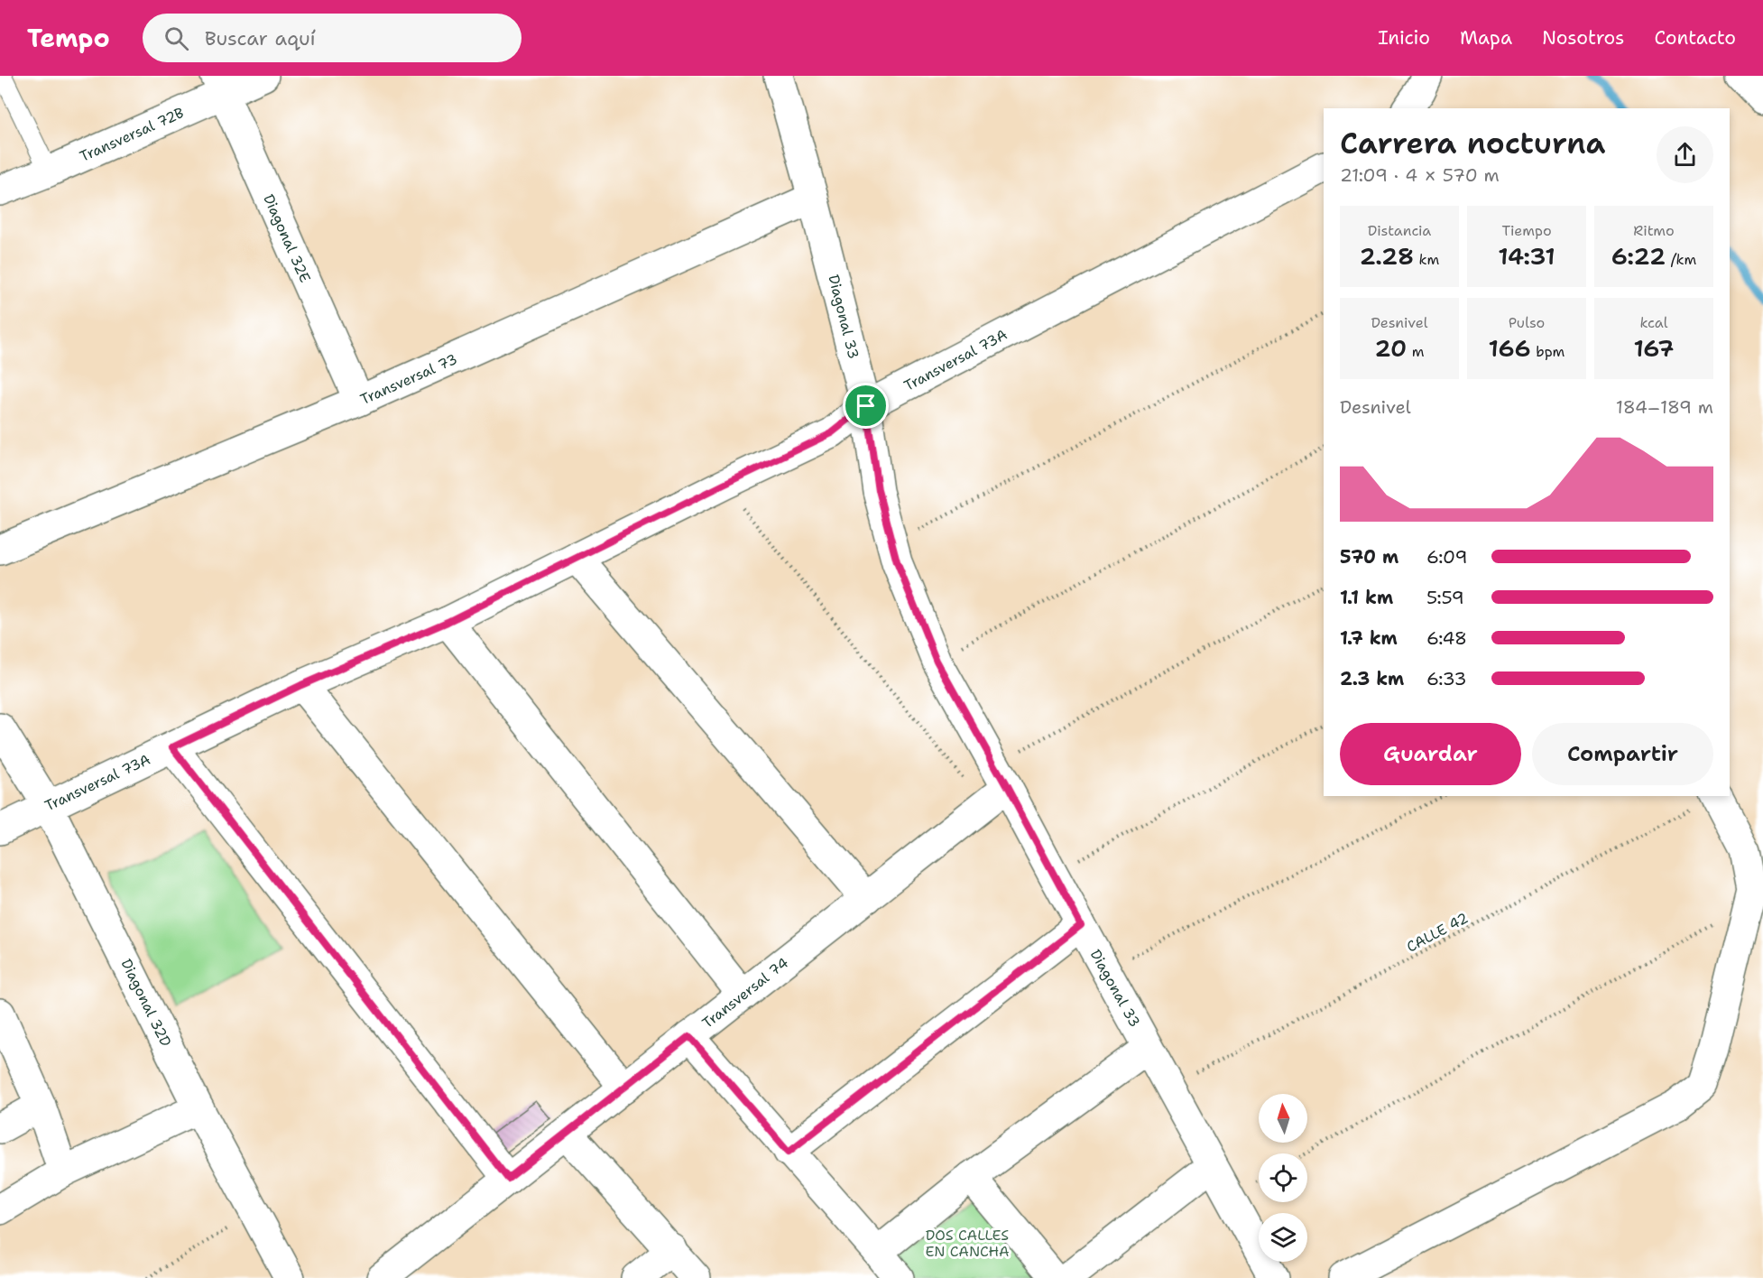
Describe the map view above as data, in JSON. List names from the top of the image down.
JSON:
{
  "streets": {
    "street": [
      "Transversal 72B",
      "Diagonal 32E",
      "Diagonal 33",
      "Transversal 73A",
      "Transversal 73",
      "Transversal 74",
      "Diagonal 32D"
    ],
    "path": ["CALLE 42"]
  },
  "crossings": [
    ["Transversal 72B", "Diagonal 32E"],
    ["Diagonal 32E", "Transversal 73"],
    ["Diagonal 33", "Transversal 73A"],
    ["Diagonal 33", "Transversal 73"],
    ["Diagonal 33", "CALLE 42"],
    ["Diagonal 33", "Transversal 74"],
    ["Transversal 73A", "Diagonal 32D"]
  ],
  "parks": ["DOS CALLES EN CANCHA"],
  "north": "top",
  "page": {
    "header": "Tempo",
    "search": "Buscar aquí",
    "nav": [
      "Inicio",
      "Mapa",
      "Nosotros",
      "Contacto"
    ],
    "heading": ["Carrera nocturna", "21:09 · 4 × 570 m"],
    "stats": [
      ["Distancia", "2.28 km"],
      ["Tiempo", "14:31"],
      ["Ritmo", "6:22 /km"],
      ["Desnivel", "20 m"],
      ["Pulso", "166 bpm"],
      ["kcal", "167"]
    ],
    "chart": ["Desnivel", "184–189 m"],
    "list": [
      {
        "name": "570 m",
        "note": "6:09"
      },
      {
        "name": "1.1 km",
        "note": "5:59"
      },
      {
        "name": "1.7 km",
        "note": "6:48"
      },
      {
        "name": "2.3 km",
        "note": "6:33"
      }
    ],
    "buttons": ["Guardar", "Compartir"]
  }
}
